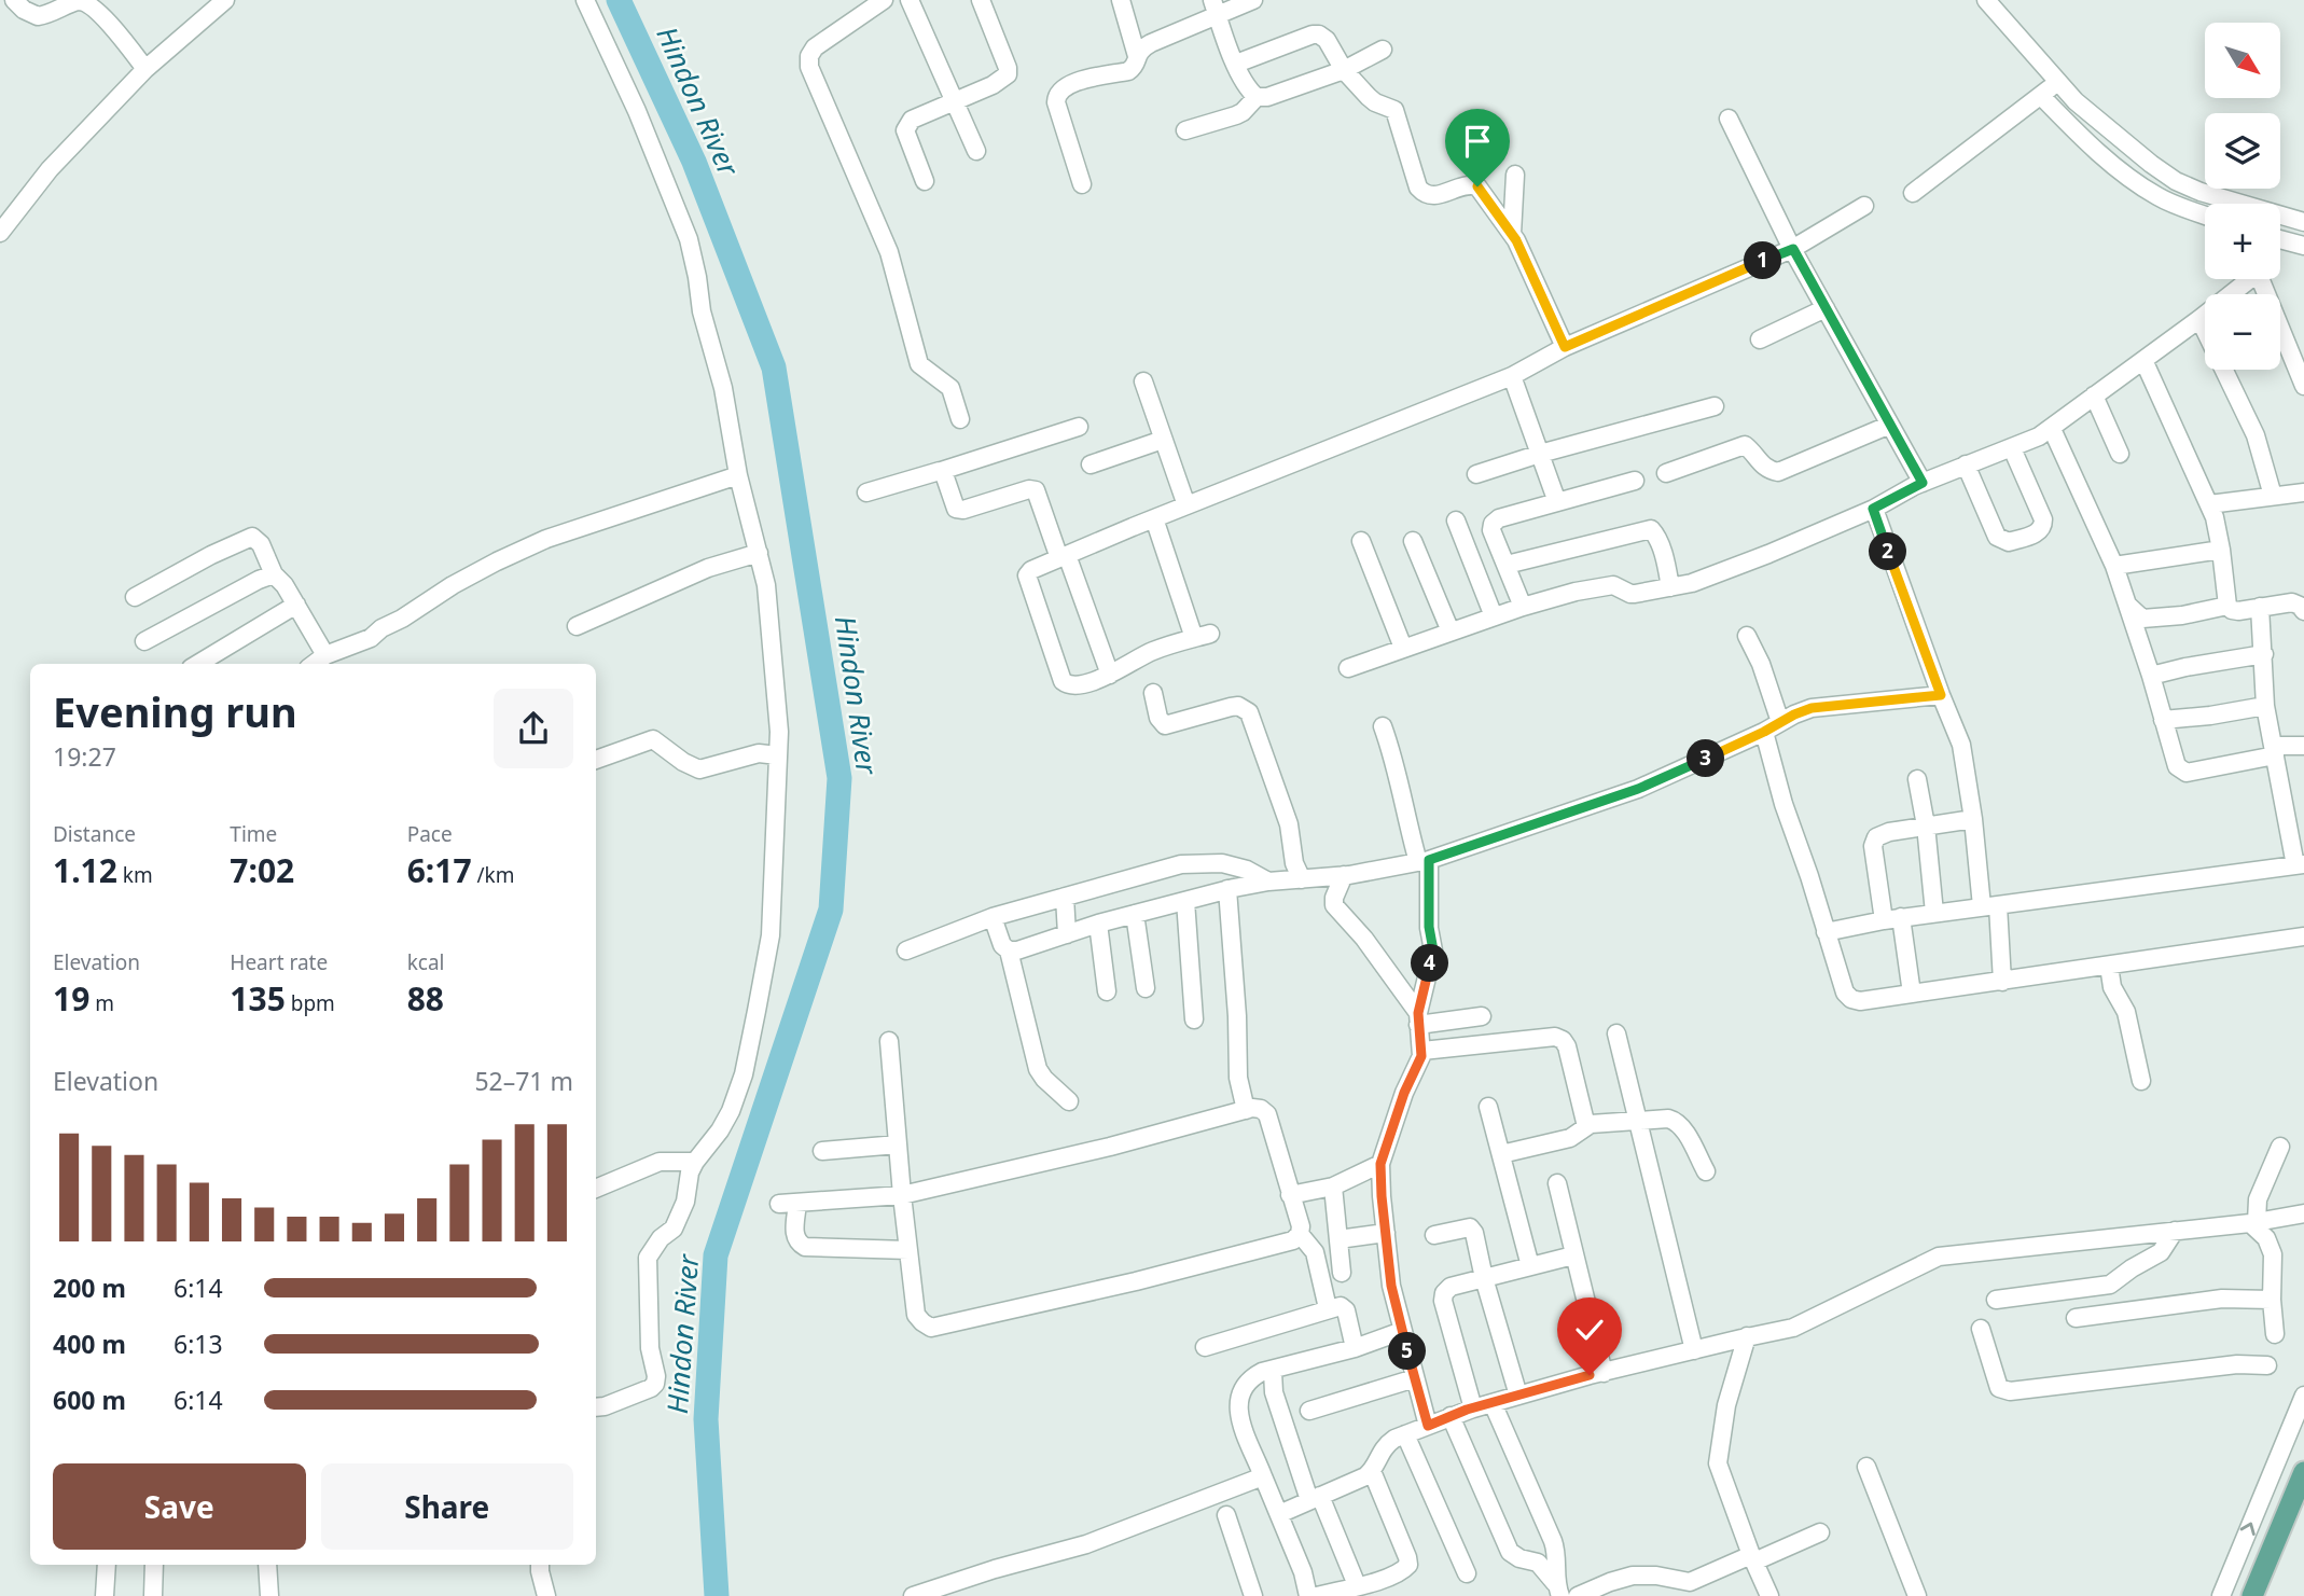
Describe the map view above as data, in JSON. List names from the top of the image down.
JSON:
{
  "water": ["Hindon River"],
  "north": "bottom right",
  "page": {
    "map_buttons": ["+", "−"],
    "pins": [
      "1",
      "2",
      "3",
      "4",
      "5"
    ],
    "heading": ["Evening run", "19:27"],
    "stats": [
      ["Distance", "1.12 km"],
      ["Time", "7:02"],
      ["Pace", "6:17 /km"],
      ["Elevation", "19 m"],
      ["Heart rate", "135 bpm"],
      ["kcal", "88"]
    ],
    "chart": ["Elevation", "52–71 m"],
    "list": [
      {
        "name": "200 m",
        "note": "6:14"
      },
      {
        "name": "400 m",
        "note": "6:13"
      },
      {
        "name": "600 m",
        "note": "6:14"
      }
    ],
    "buttons": ["Save", "Share"]
  }
}
